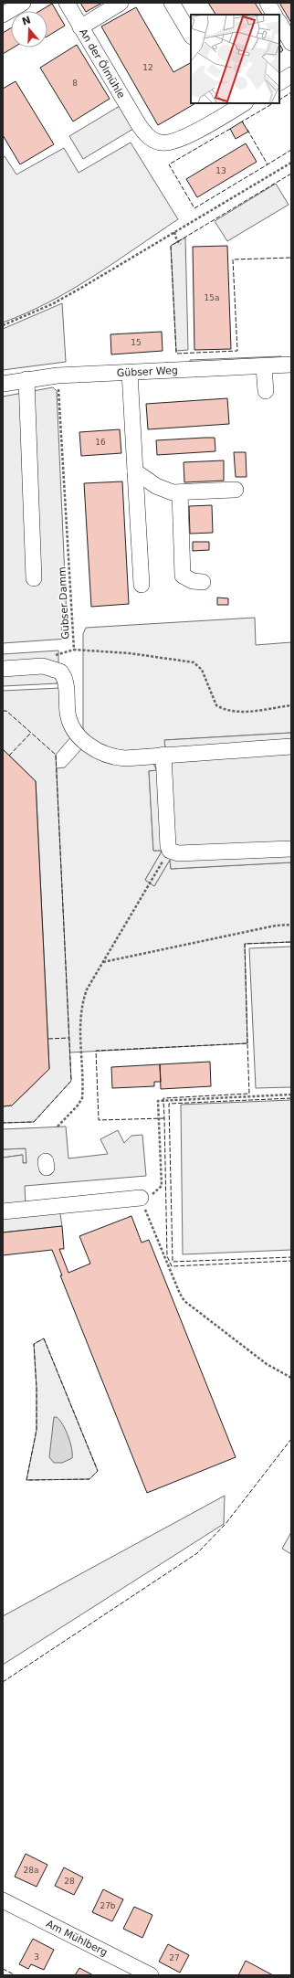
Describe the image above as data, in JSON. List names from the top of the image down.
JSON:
{
  "streets": {
    "street": ["An der Ölmühle", "Gübser Weg", "Am Mühlberg"],
    "path": ["Gübser Damm"]
  },
  "crossings": [
    ["Gübser Weg", "Gübser Damm"]
  ],
  "house_numbers": [
    "12",
    "8",
    "13",
    "15a",
    "15",
    "16",
    "28a",
    "28",
    "27b",
    "3",
    "27"
  ],
  "north": "top"
}
